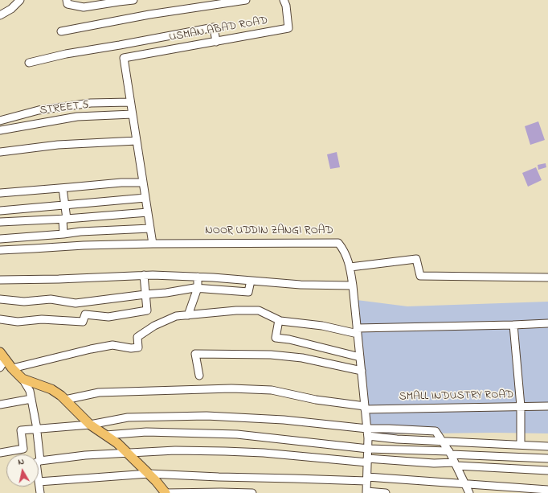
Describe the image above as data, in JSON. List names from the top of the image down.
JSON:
{
  "streets": {
    "street": [
      "USMAN ABAD ROAD",
      "STREET 5",
      "NOOR UDDIN ZANGI ROAD",
      "SMALL INDUSTRY ROAD"
    ]
  },
  "crossings": [
    ["NOOR UDDIN ZANGI ROAD", "SMALL INDUSTRY ROAD"]
  ],
  "north": "top"
}
